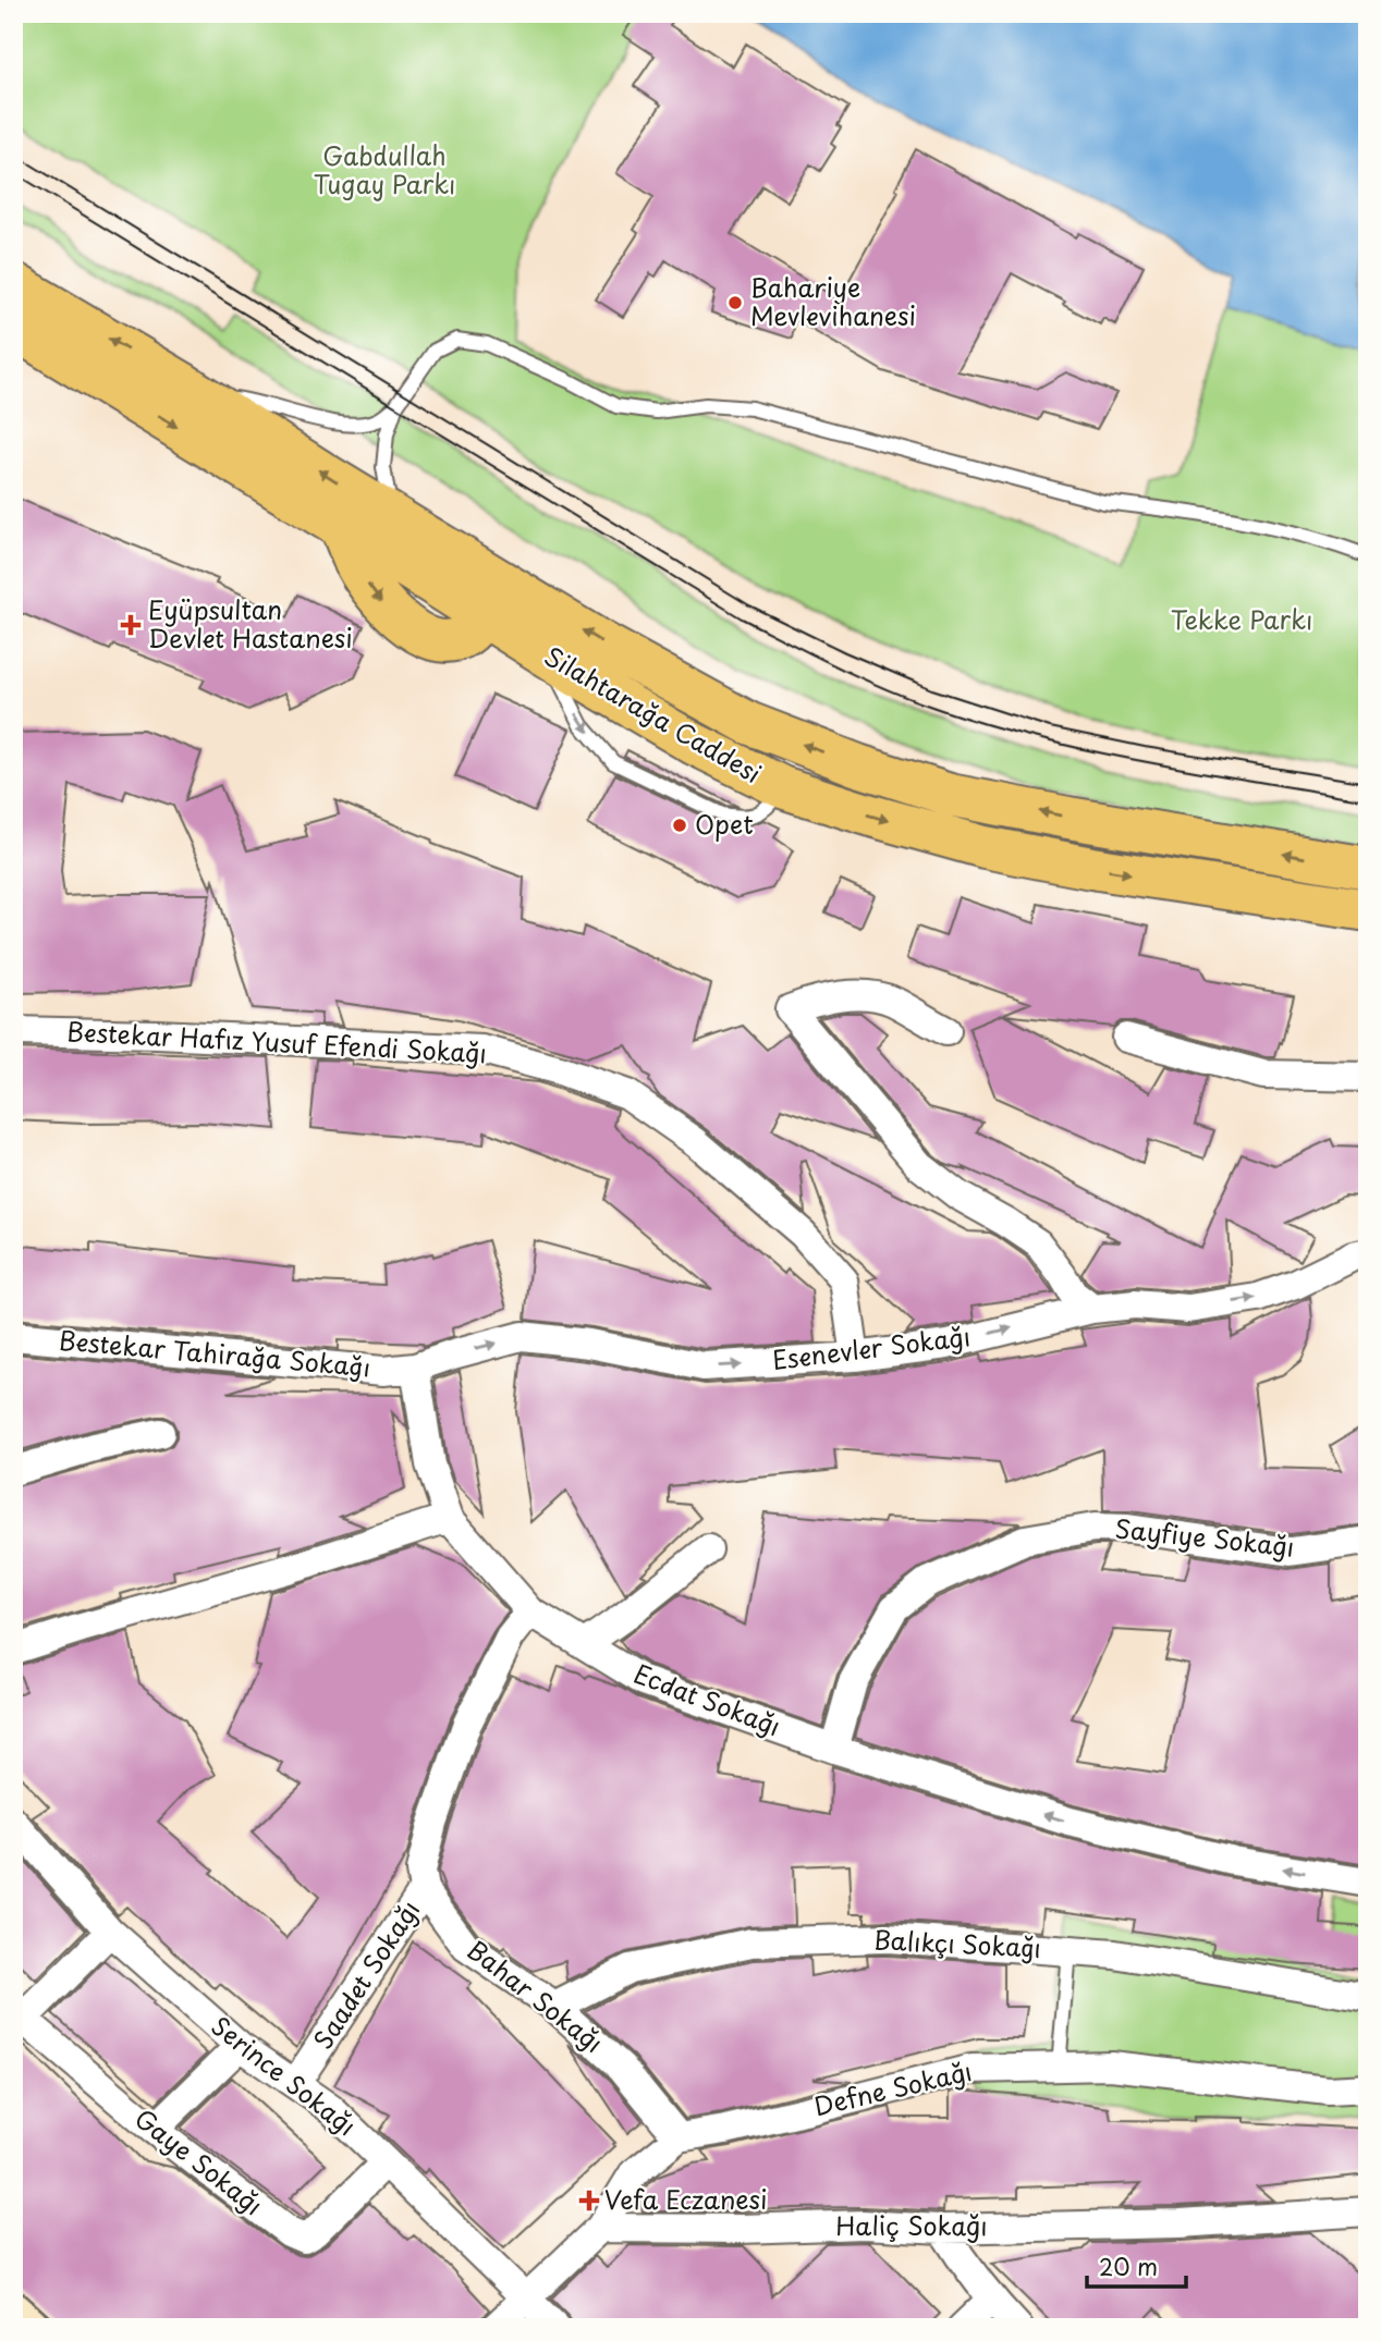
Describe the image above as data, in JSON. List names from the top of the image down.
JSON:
{
  "streets": {
    "main road": ["Silahtarağa Caddesi"],
    "street": [
      "Bestekar Hafız Yusuf Efendi Sokağı",
      "Esenevler Sokağı",
      "Bestekar Tahirağa Sokağı",
      "Sayfiye Sokağı",
      "Ecdat Sokağı",
      "Balıkçı Sokağı",
      "Saadet Sokağı",
      "Bahar Sokağı",
      "Serince Sokağı",
      "Defne Sokağı",
      "Gaye Sokağı",
      "Haliç Sokağı"
    ]
  },
  "crossings": [
    ["Bestekar Hafız Yusuf Efendi Sokağı", "Esenevler Sokağı"],
    ["Esenevler Sokağı", "Bestekar Tahirağa Sokağı"],
    ["Sayfiye Sokağı", "Ecdat Sokağı"],
    ["Ecdat Sokağı", "Saadet Sokağı"],
    ["Balıkçı Sokağı", "Bahar Sokağı"],
    ["Saadet Sokağı", "Bahar Sokağı"],
    ["Saadet Sokağı", "Serince Sokağı"],
    ["Bahar Sokağı", "Defne Sokağı"],
    ["Serince Sokağı", "Gaye Sokağı"],
    ["Defne Sokağı", "Haliç Sokağı"]
  ],
  "one_way": ["Esenevler Sokağı", "Ecdat Sokağı"],
  "parks": ["Gabdullah Tugay Parkı", "Tekke Parkı"],
  "places": {
    "other": ["Bahariye Mevlevihanesi", "Opet"],
    "health": ["Eyüpsultan Devlet Hastanesi", "Vefa Eczanesi"]
  },
  "scale_bar": "20 m"
}
